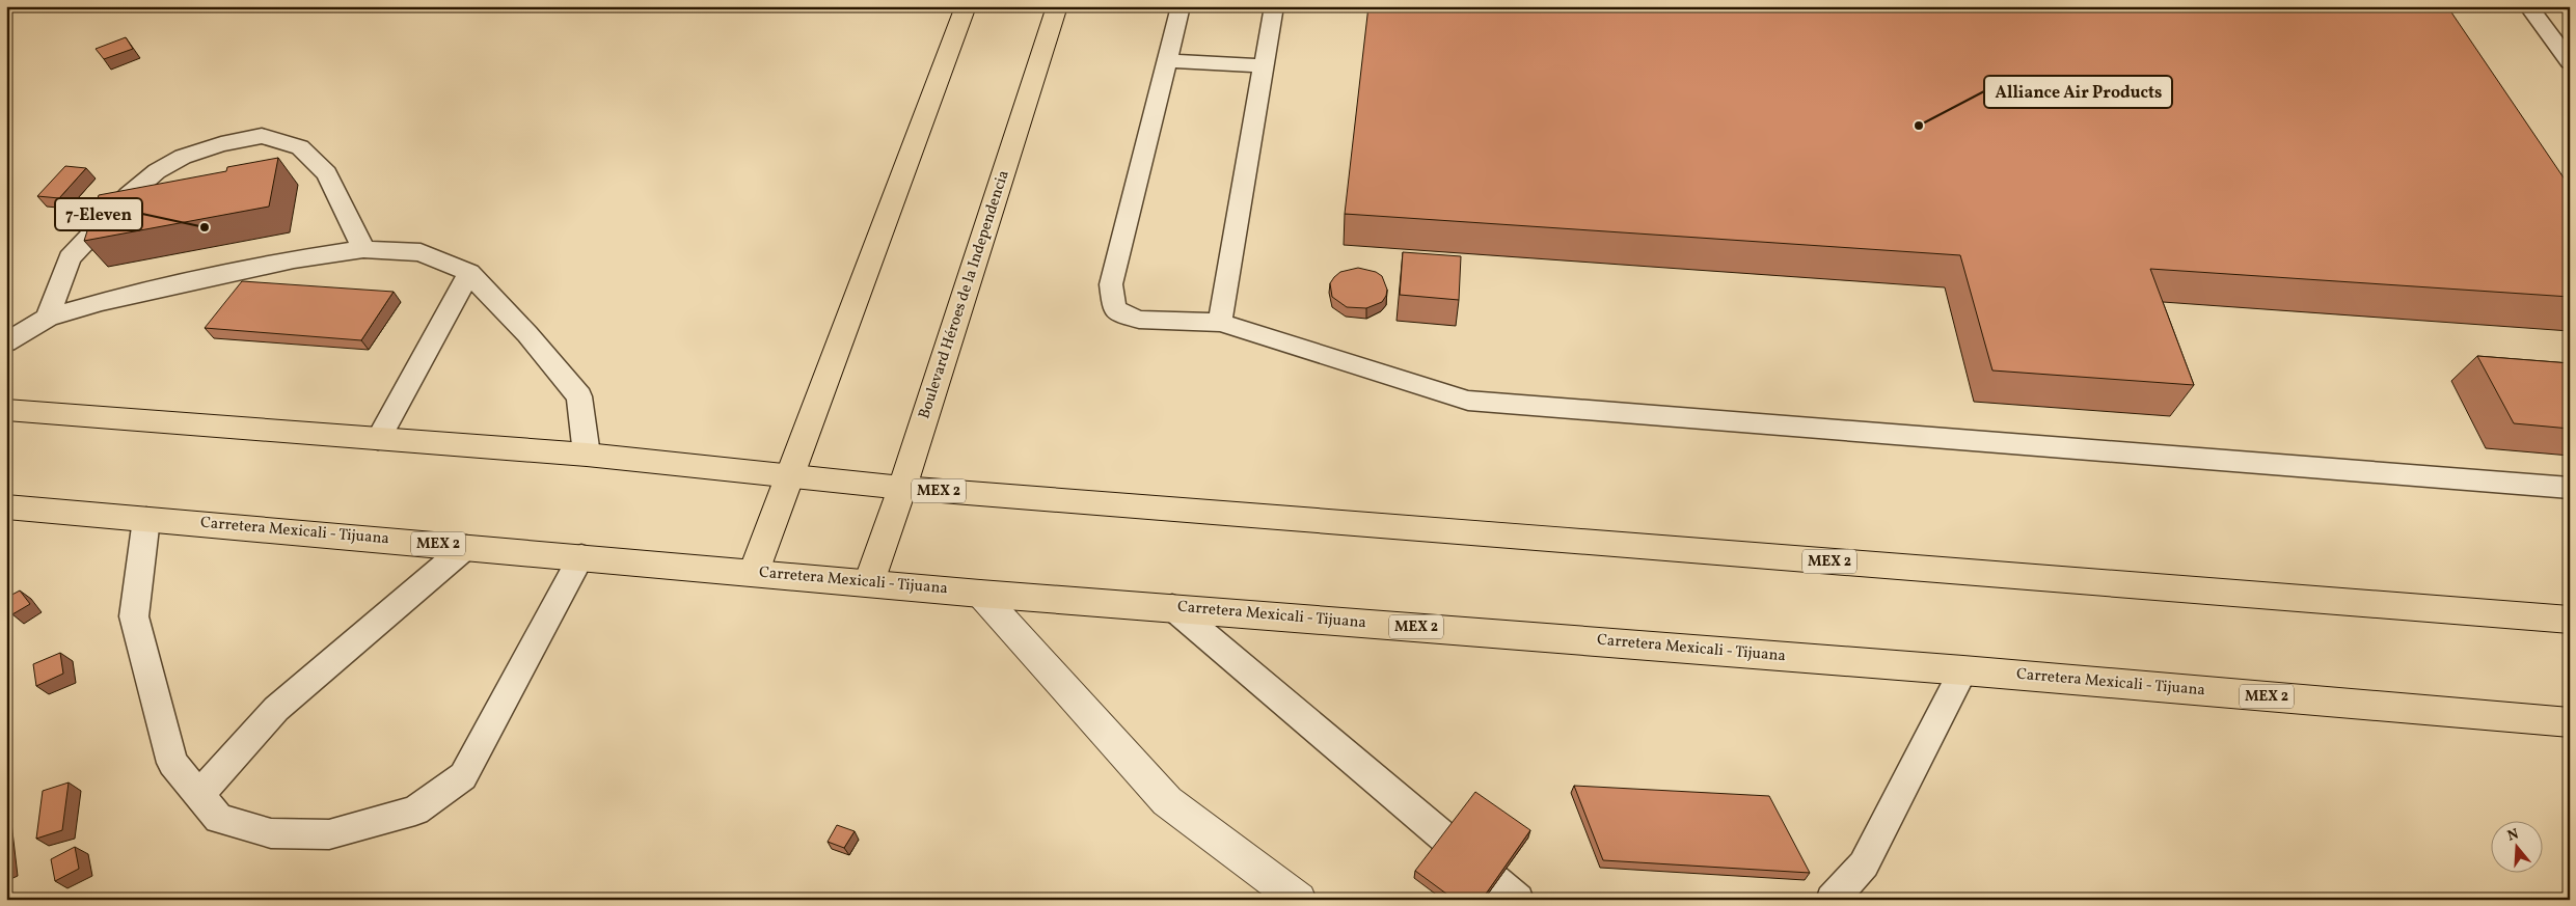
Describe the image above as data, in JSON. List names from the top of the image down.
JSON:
{
  "streets": {
    "main road": ["Boulevard Héroes de la Independencia", "MEX 2", "Carretera Mexicali - Tijuana"]
  },
  "crossings": [
    ["Boulevard Héroes de la Independencia", "MEX 2"],
    ["Boulevard Héroes de la Independencia", "Carretera Mexicali - Tijuana"]
  ],
  "places": ["Alliance Air Products", "7-Eleven"],
  "north": "top"
}
